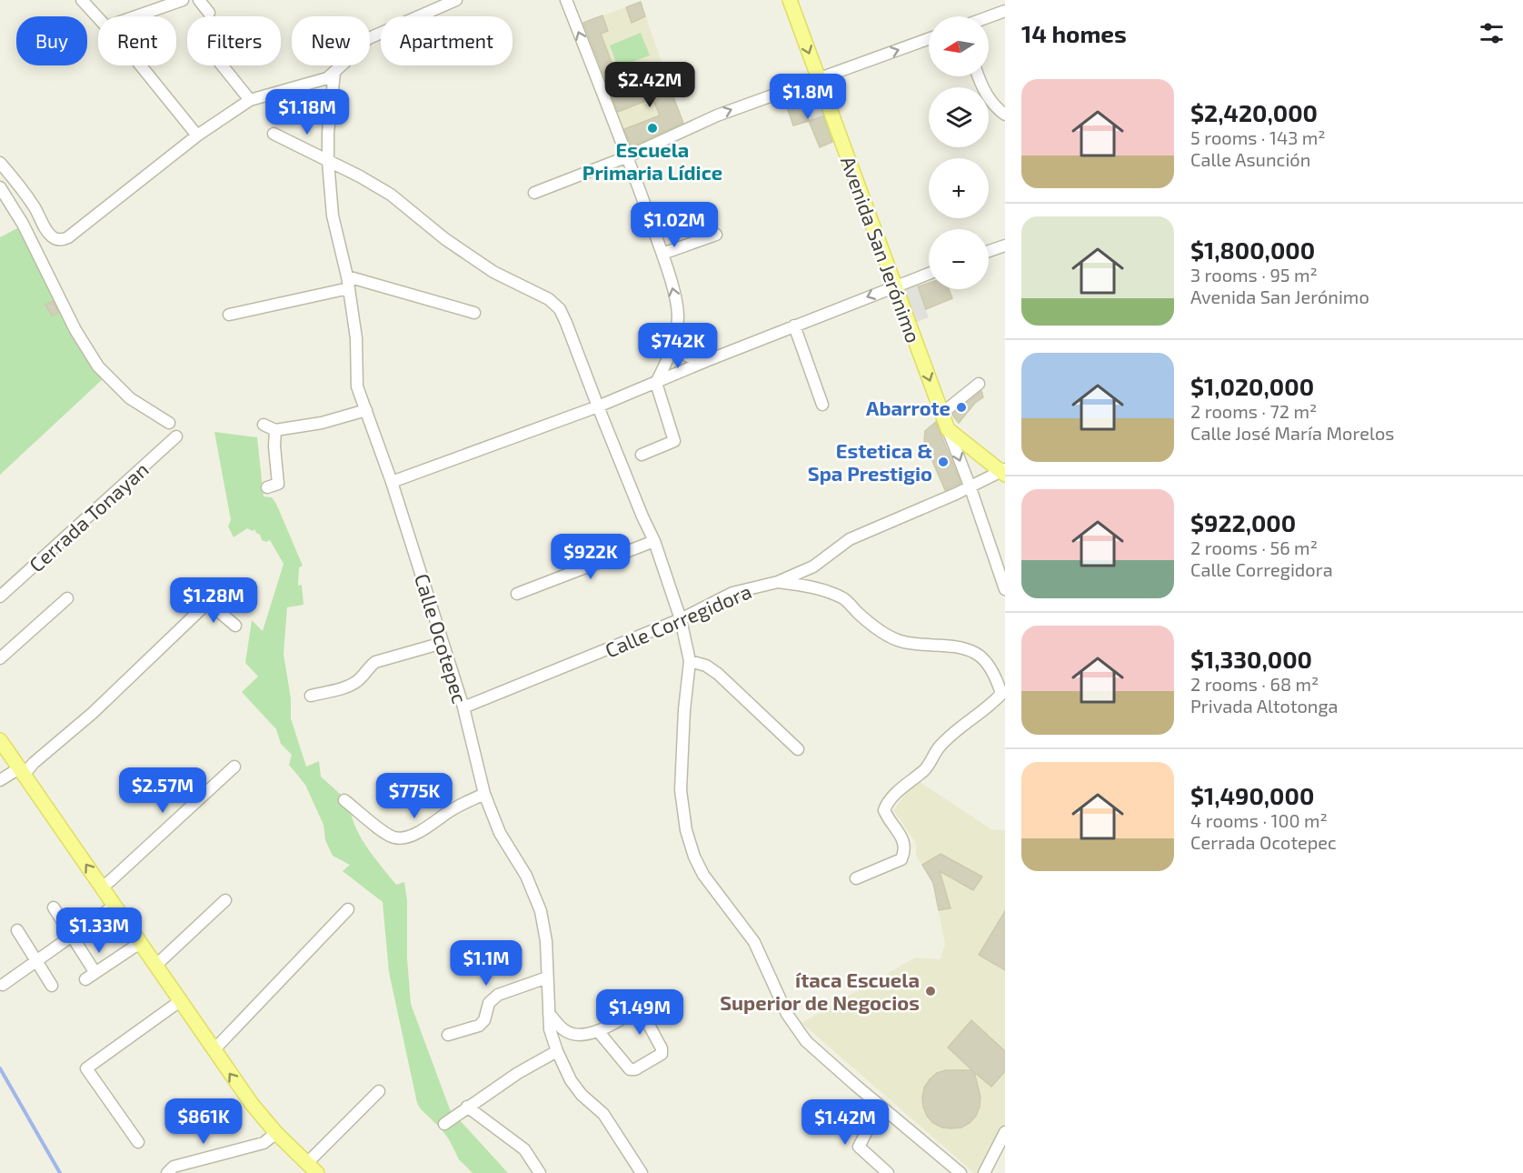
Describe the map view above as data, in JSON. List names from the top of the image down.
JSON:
{
  "streets": {
    "main road": ["Avenida San Jerónimo"],
    "street": ["Cerrada Tonayan", "Calle Corregidora", "Calle Ocotepec"]
  },
  "crossings": [
    ["Avenida San Jerónimo", "Calle Corregidora"],
    ["Calle Corregidora", "Calle Ocotepec"]
  ],
  "one_way": ["Avenida San Jerónimo"],
  "places": [
    "Escuela Primaria Lídice",
    "Abarrote",
    "Estetica & Spa Prestigio",
    "ítaca Escuela Superior de Negocios"
  ],
  "north": "left",
  "page": {
    "heading": "14 homes",
    "map_buttons": ["+", "−"],
    "chip": [
      "Buy",
      "Rent",
      "Filters",
      "New",
      "Apartment"
    ],
    "price": [
      "$2.42M",
      "$1.8M",
      "$1.18M",
      "$1.02M",
      "$742K",
      "$922K",
      "$1.28M",
      "$2.57M",
      "$775K",
      "$1.33M",
      "$1.1M",
      "$1.49M",
      "$861K",
      "$1.42M"
    ],
    "list": [
      {
        "name": "$2,420,000",
        "note": "5 rooms · 143 m² · Calle Asunción"
      },
      {
        "name": "$1,800,000",
        "note": "3 rooms · 95 m² · Avenida San Jerónimo"
      },
      {
        "name": "$1,020,000",
        "note": "2 rooms · 72 m² · Calle José María Morelos"
      },
      {
        "name": "$922,000",
        "note": "2 rooms · 56 m² · Calle Corregidora"
      },
      {
        "name": "$1,330,000",
        "note": "2 rooms · 68 m² · Privada Altotonga"
      },
      {
        "name": "$1,490,000",
        "note": "4 rooms · 100 m² · Cerrada Ocotepec"
      }
    ]
  }
}
